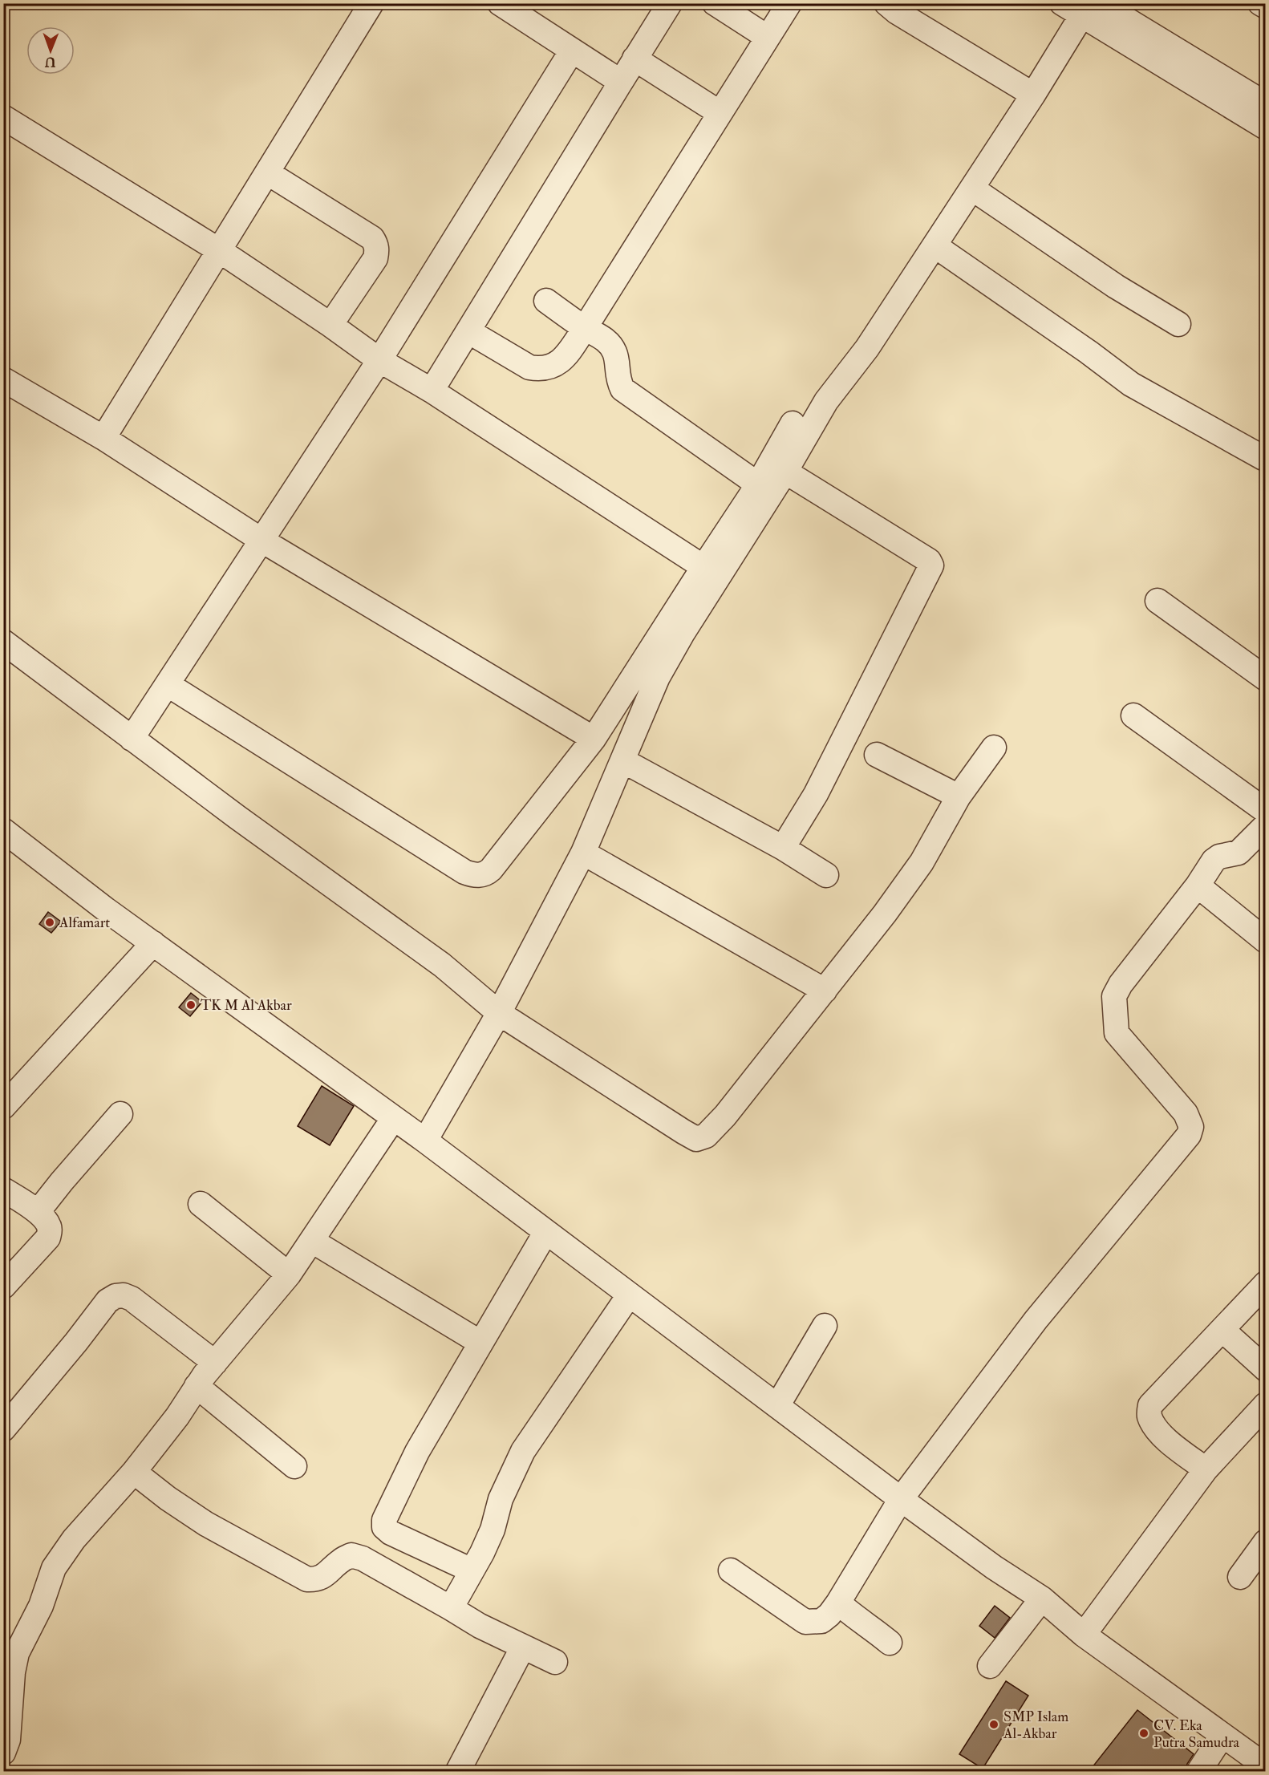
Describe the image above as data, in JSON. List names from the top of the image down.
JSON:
{
  "places": [
    "Alfamart",
    "TK M Al Akbar",
    "SMP Islam Al-Akbar",
    "CV. Eka Putra Samudra"
  ],
  "north": "bottom"
}
